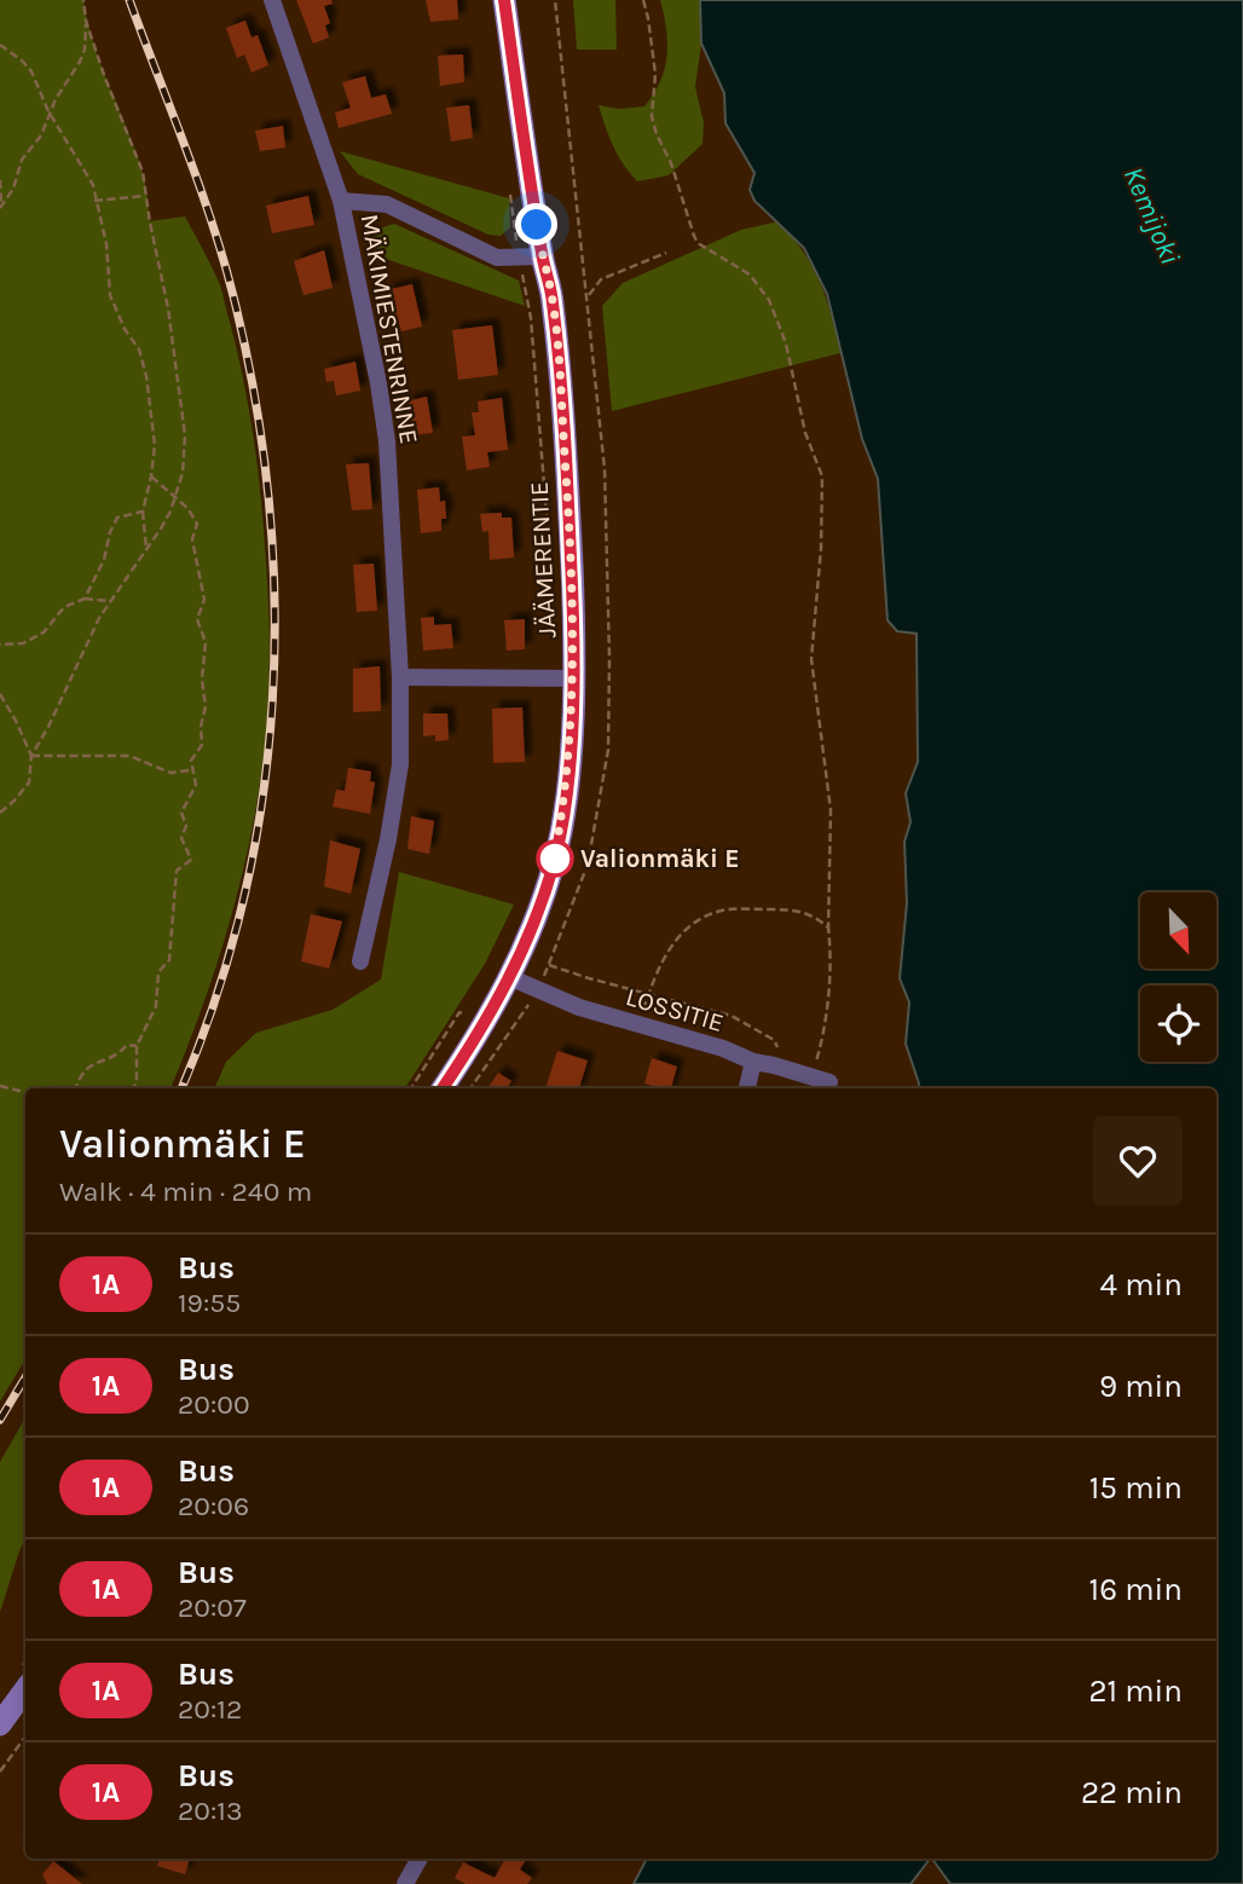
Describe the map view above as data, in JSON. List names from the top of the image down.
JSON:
{
  "streets": {
    "main road": ["JÄÄMERENTIE"],
    "street": ["MÄKIMIESTENRINNE", "LOSSITIE"]
  },
  "crossings": [
    ["JÄÄMERENTIE", "LOSSITIE"]
  ],
  "water": ["Kemijoki"],
  "places": ["Valionmäki E"],
  "lines": ["bus line 1A"],
  "north": "bottom right",
  "page": {
    "heading": ["Valionmäki E", "Walk · 4 min · 240 m"],
    "list": [
      {
        "mark": "1A",
        "name": "Bus",
        "note": "19:55",
        "value": "4 min"
      },
      {
        "mark": "1A",
        "name": "Bus",
        "note": "20:00",
        "value": "9 min"
      },
      {
        "mark": "1A",
        "name": "Bus",
        "note": "20:06",
        "value": "15 min"
      },
      {
        "mark": "1A",
        "name": "Bus",
        "note": "20:07",
        "value": "16 min"
      },
      {
        "mark": "1A",
        "name": "Bus",
        "note": "20:12",
        "value": "21 min"
      },
      {
        "mark": "1A",
        "name": "Bus",
        "note": "20:13",
        "value": "22 min"
      }
    ]
  }
}
